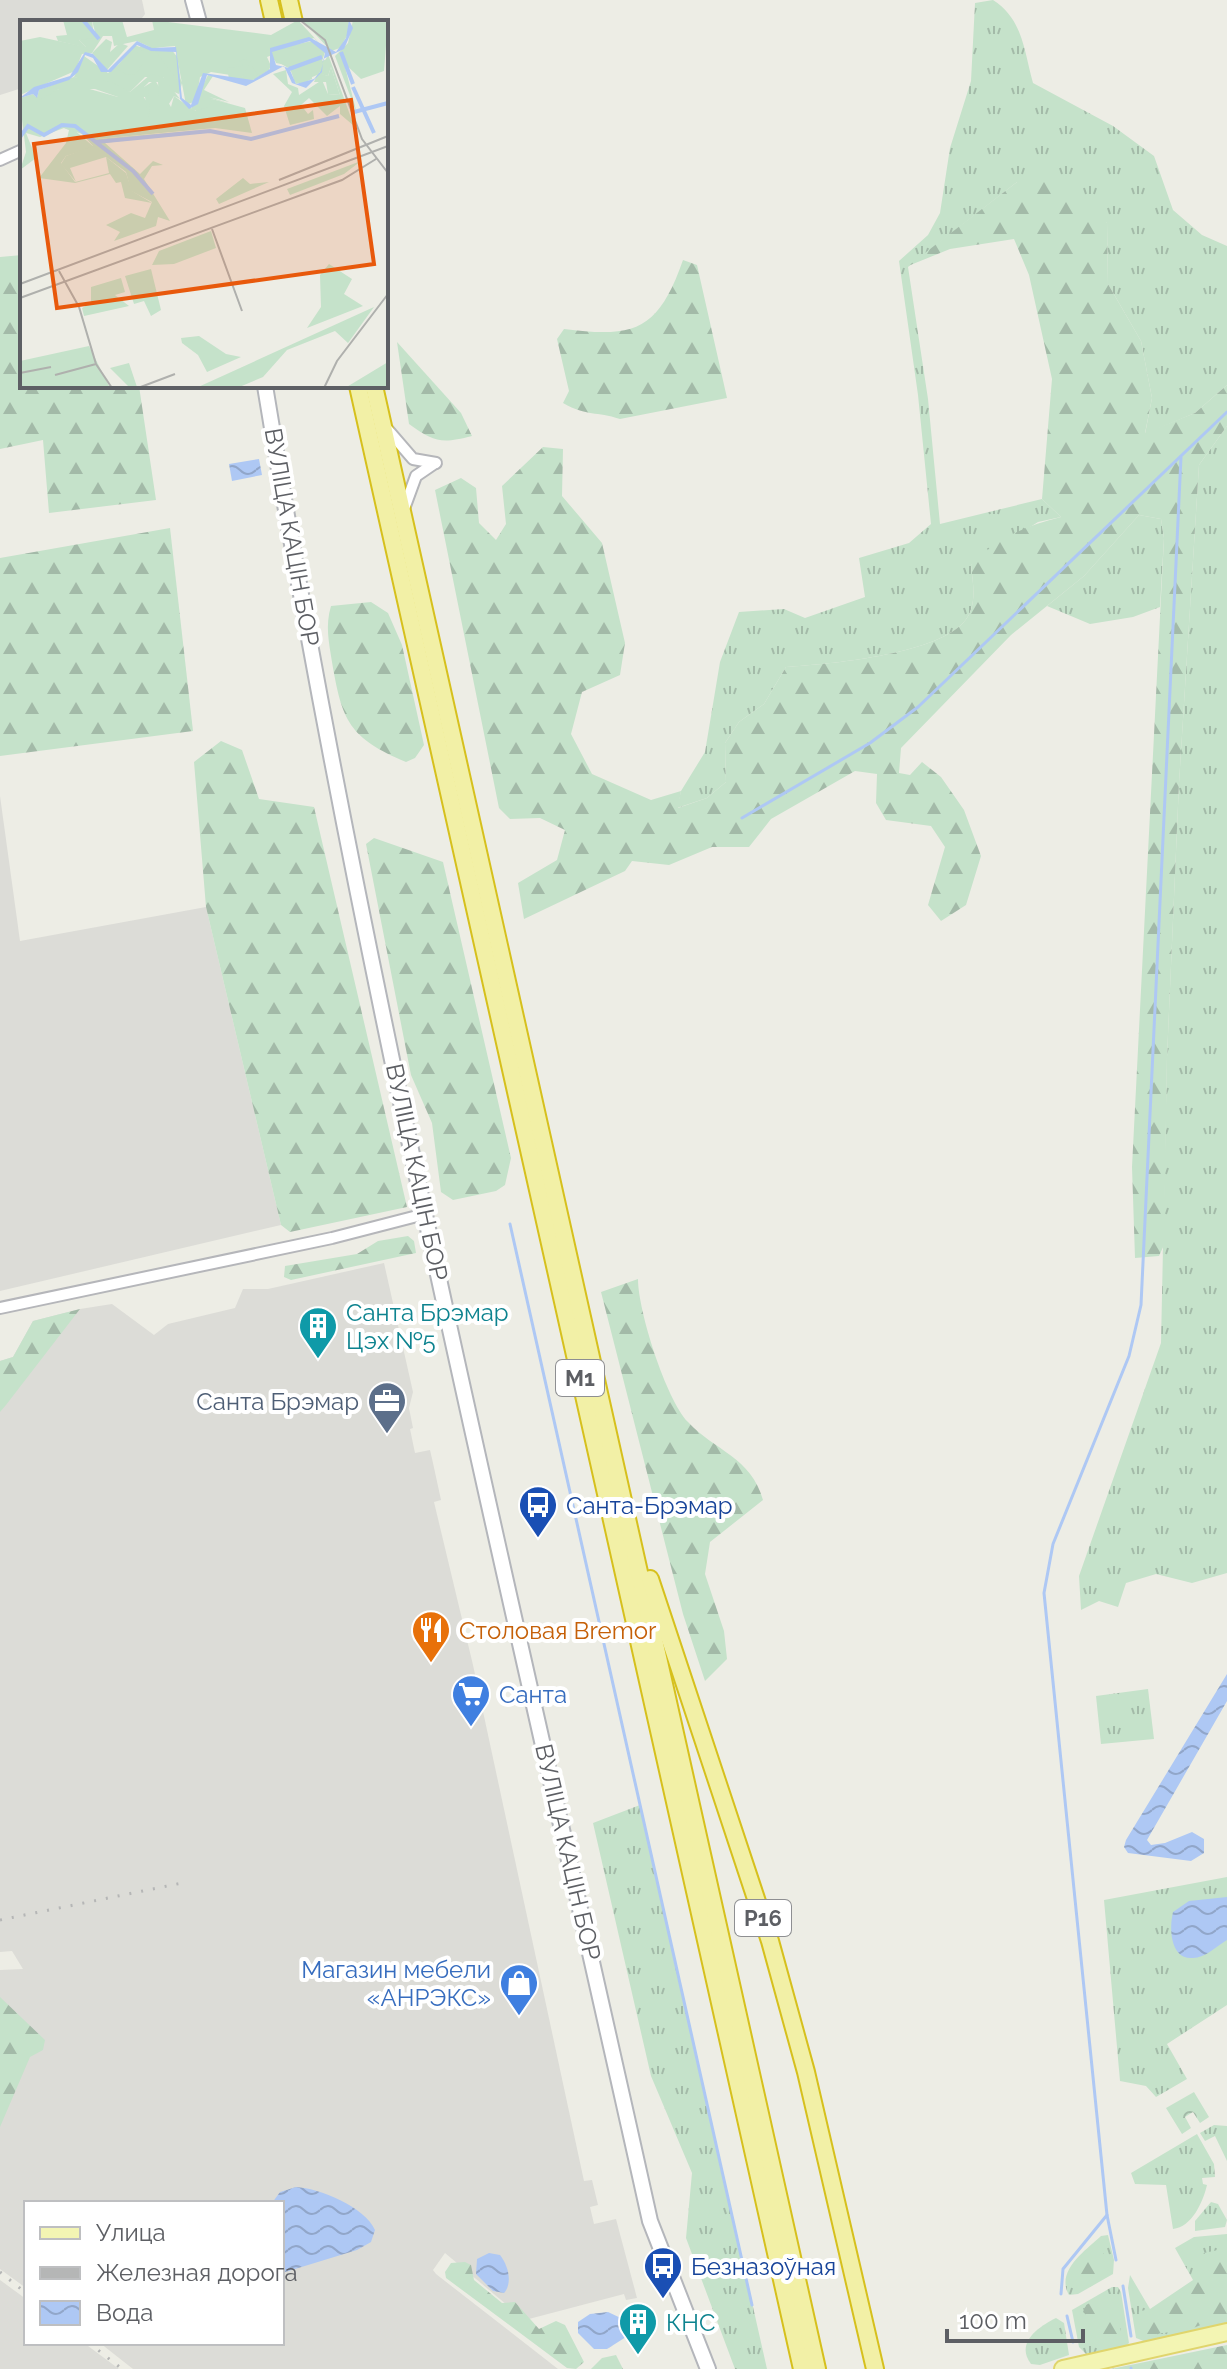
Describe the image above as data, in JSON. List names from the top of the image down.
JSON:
{
  "streets": {
    "highway": ["М1", "Р16"],
    "main road": ["ВУЛІЦА КАЦІН БОР"]
  },
  "crossings": [
    ["М1", "Р16"]
  ],
  "places": {
    "building": ["Санта Брэмар Цэх №5", "КНС"],
    "office": ["Санта Брэмар"],
    "bus stop": ["Санта-Брэмар", "Безназоўная"],
    "restaurant": ["Столовая Bremor"],
    "supermarket": ["Санта"],
    "shop": ["Магазин мебели «АНРЭКС»"]
  },
  "legend": ["Улица", "Железная дорога", "Вода"],
  "scale_bar": "100 m"
}
